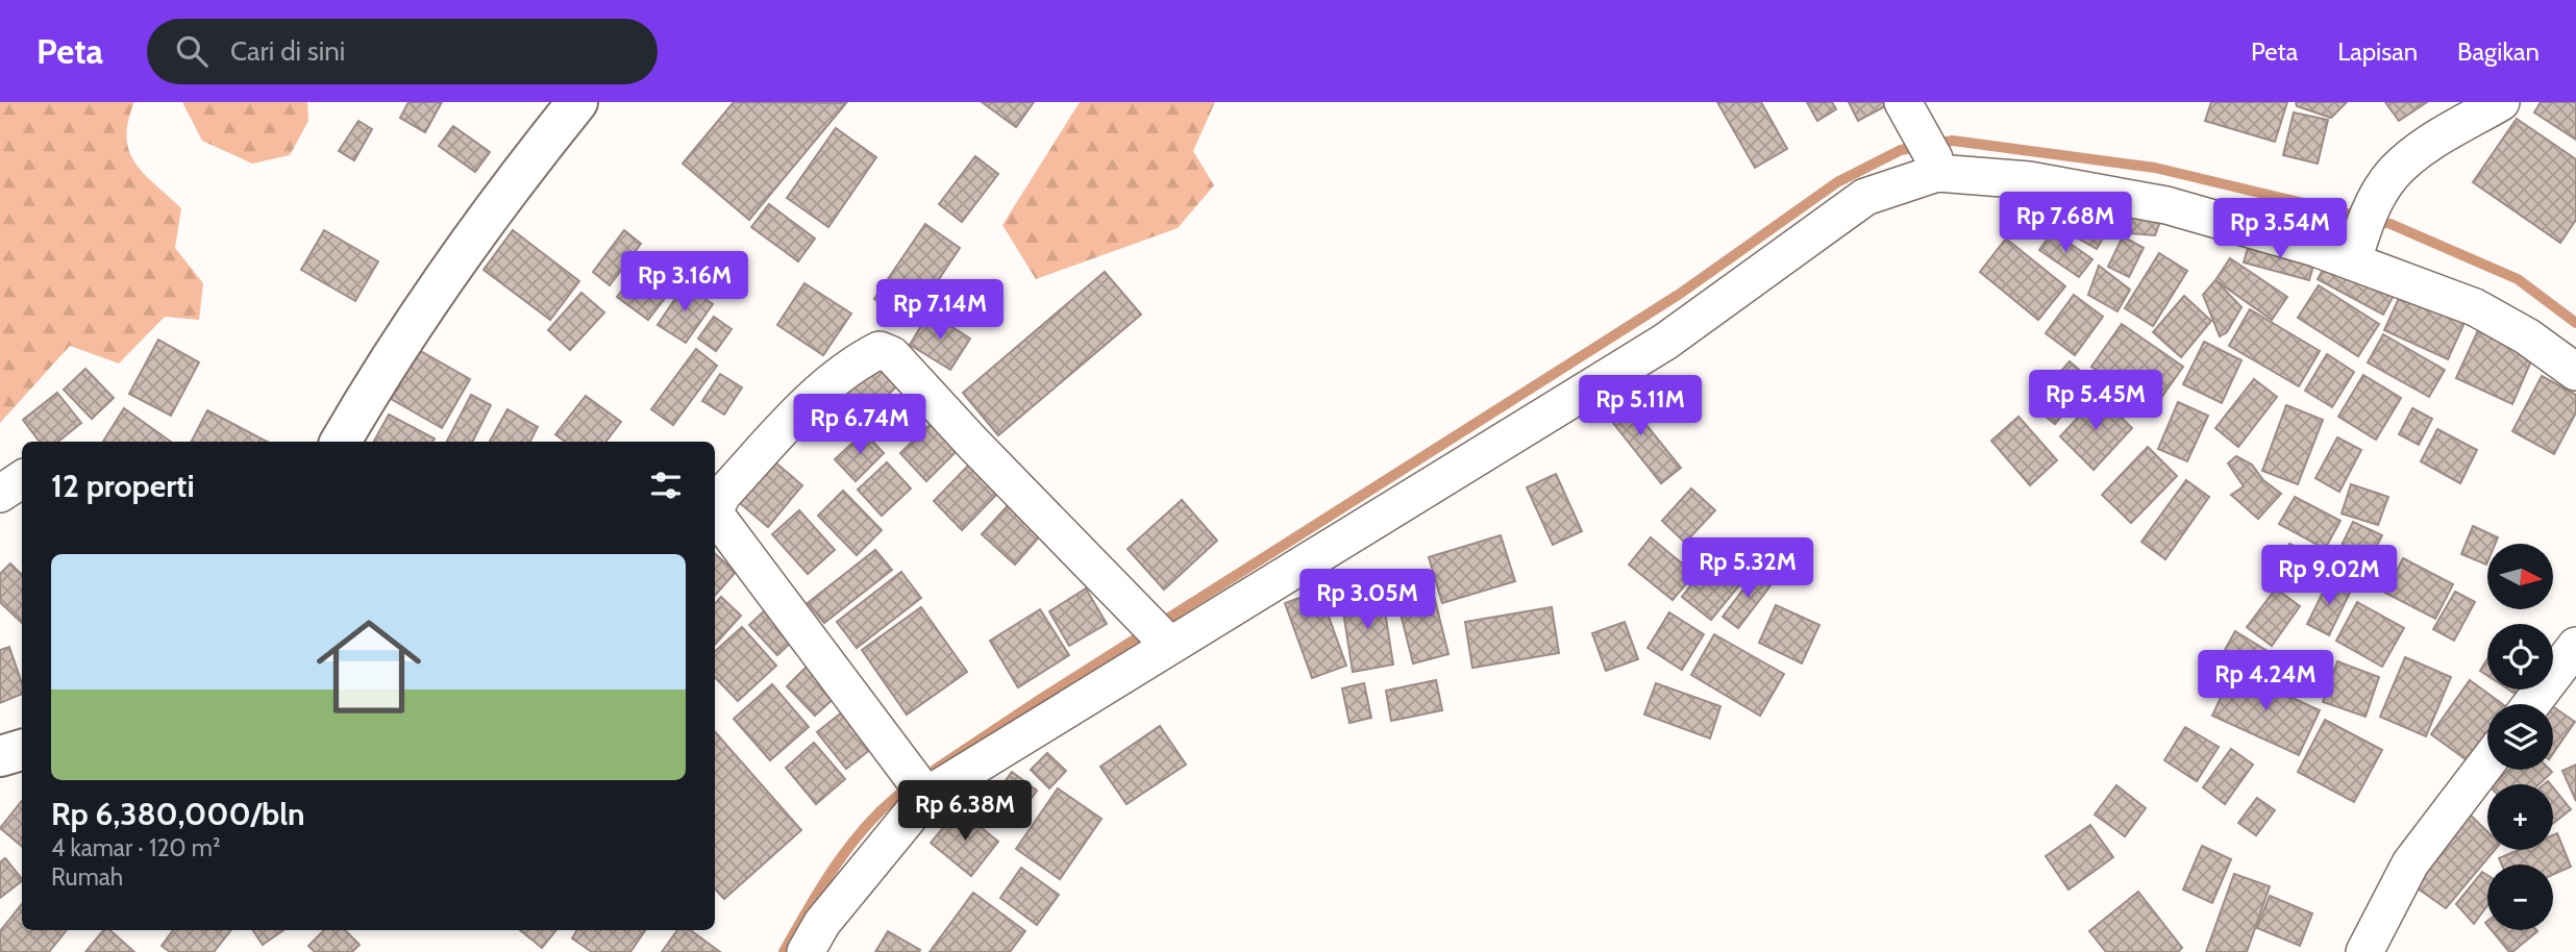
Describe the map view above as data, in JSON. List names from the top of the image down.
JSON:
{
  "north": "right",
  "page": {
    "header": "Peta",
    "search": "Cari di sini",
    "nav": ["Peta", "Lapisan", "Bagikan"],
    "price": [
      "Rp 7.68M",
      "Rp 3.54M",
      "Rp 3.16M",
      "Rp 7.14M",
      "Rp 5.45M",
      "Rp 5.11M",
      "Rp 6.74M",
      "Rp 5.32M",
      "Rp 9.02M",
      "Rp 3.05M",
      "Rp 4.24M",
      "Rp 6.38M"
    ],
    "heading": "12 properti",
    "list": [
      {
        "name": "Rp 6,380,000/bln",
        "note": "4 kamar · 120 m² · Rumah"
      }
    ],
    "map_buttons": ["+", "−"]
  }
}
